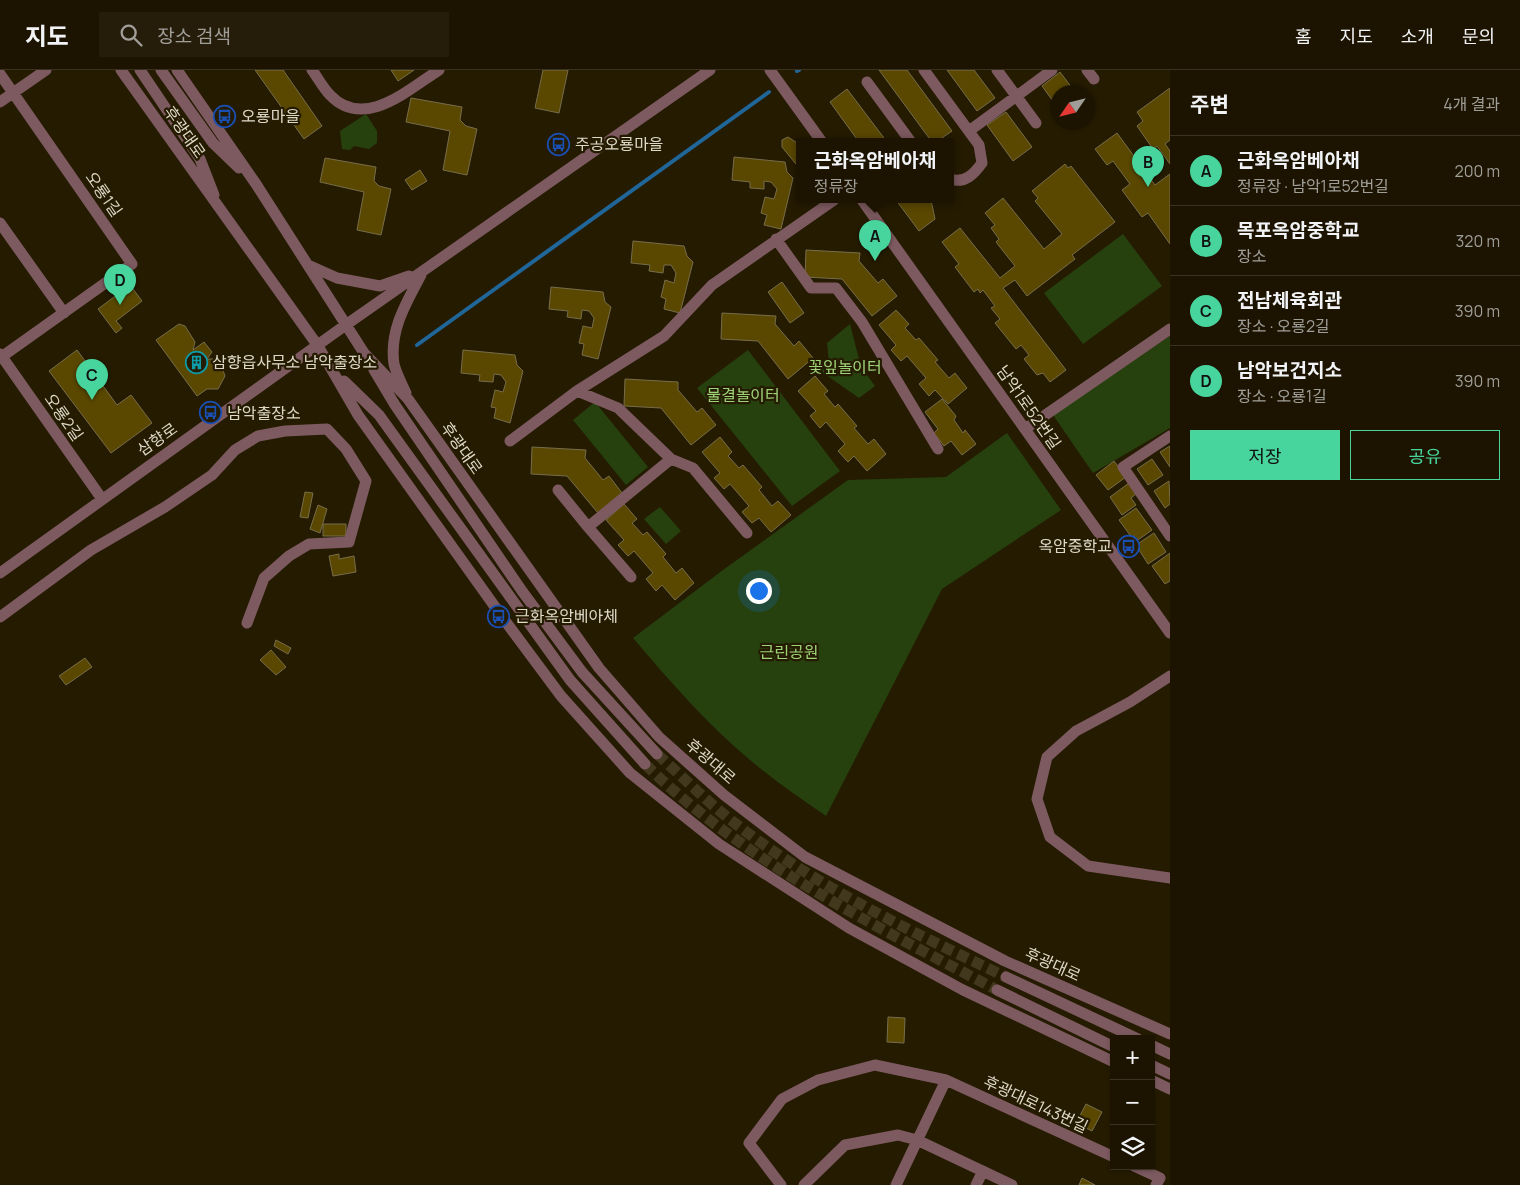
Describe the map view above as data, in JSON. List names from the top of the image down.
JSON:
{
  "streets": {
    "street": [
      "후광대로",
      "오룡1길",
      "남악1로52번길",
      "오룡2길",
      "삼향로",
      "후광대로143번길"
    ]
  },
  "crossings": [
    ["후광대로", "삼향로"],
    ["오룡1길", "오룡2길"],
    ["오룡2길", "삼향로"]
  ],
  "parks": ["꽃잎놀이터", "물결놀이터", "근린공원"],
  "places": {
    "bus stop": [
      "오룡마을",
      "주공오룡마을",
      "남악출장소",
      "옥암중학교",
      "근화옥암베아체"
    ],
    "building": ["삼향읍사무소 남악출장소"]
  },
  "north": "bottom left",
  "page": {
    "header": "지도",
    "search": "장소 검색",
    "nav": [
      "홈",
      "지도",
      "소개",
      "문의"
    ],
    "heading": ["주변", "4개 결과"],
    "list": [
      {
        "mark": "A",
        "name": "근화옥암베아채",
        "note": "정류장 · 남악1로52번길",
        "value": "200 m"
      },
      {
        "mark": "B",
        "name": "목포옥암중학교",
        "note": "장소",
        "value": "320 m"
      },
      {
        "mark": "C",
        "name": "전남체육회관",
        "note": "장소 · 오룡2길",
        "value": "390 m"
      },
      {
        "mark": "D",
        "name": "남악보건지소",
        "note": "장소 · 오룡1길",
        "value": "390 m"
      }
    ],
    "popup": ["근화옥암베아채", "정류장"],
    "pins": [
      "B",
      "A",
      "D",
      "C"
    ],
    "buttons": ["저장", "공유"],
    "map_buttons": ["+", "−"]
  }
}
